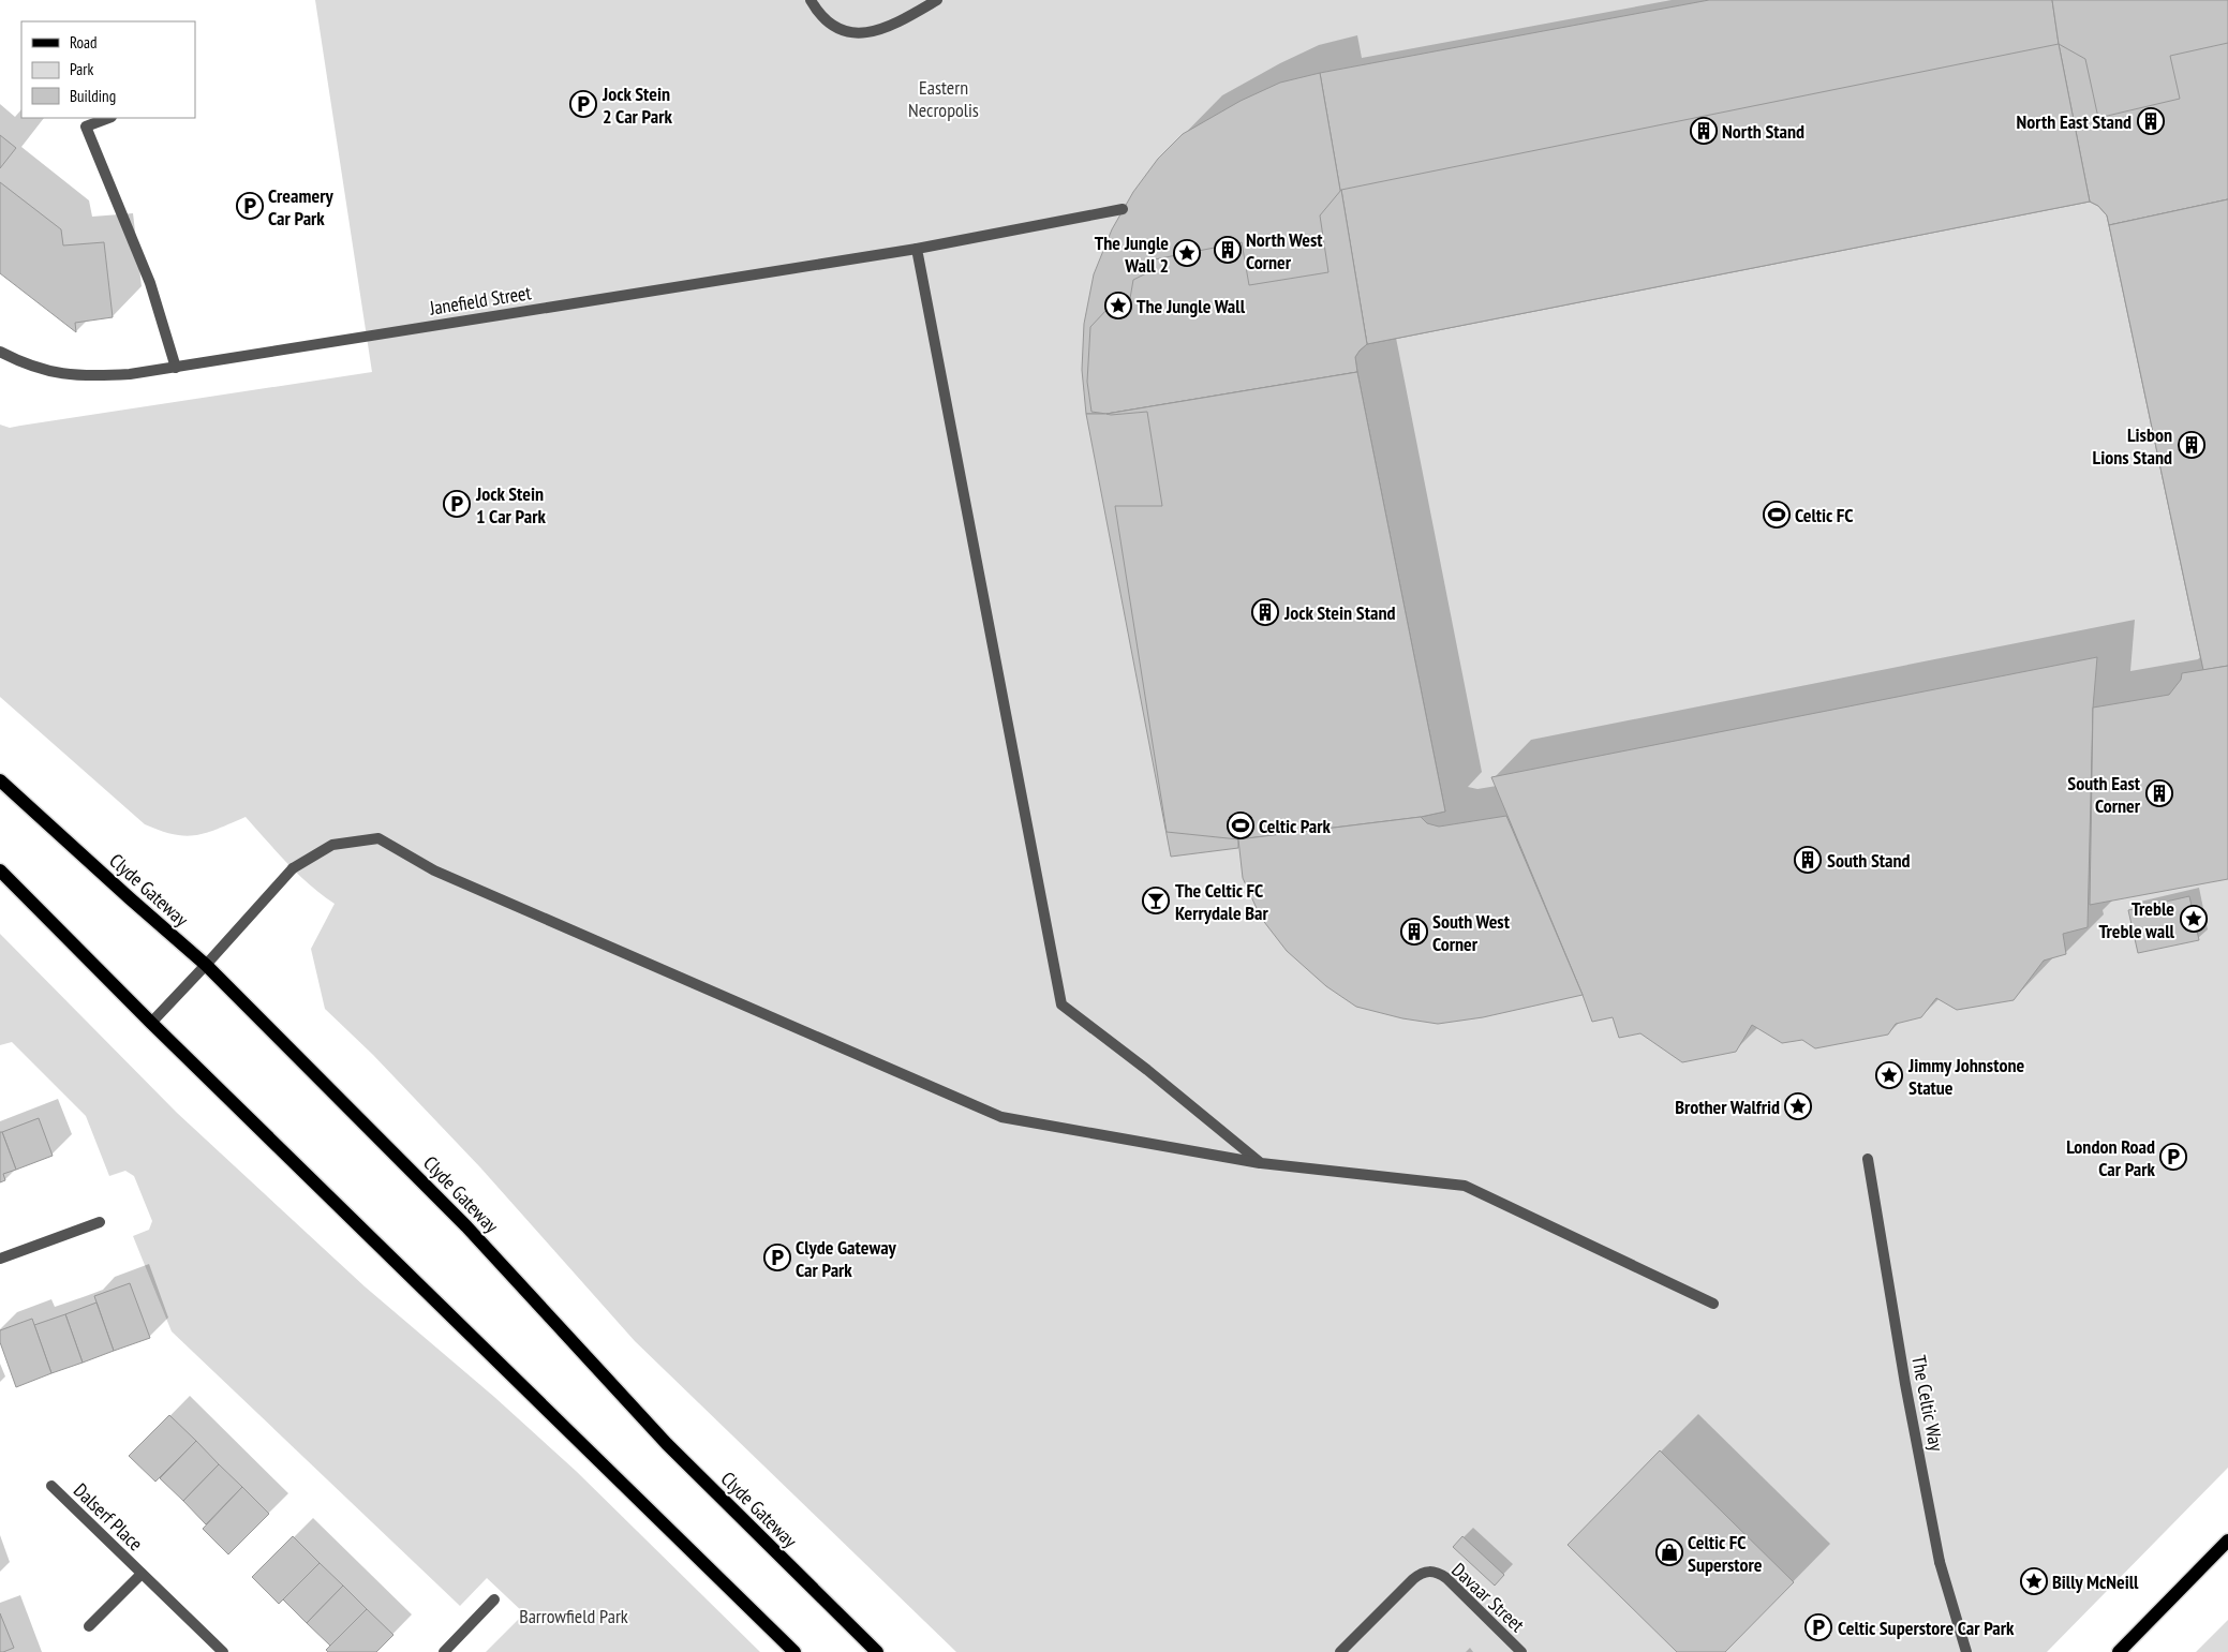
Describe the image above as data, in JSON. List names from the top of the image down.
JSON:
{
  "streets": {
    "main road": ["Clyde Gateway"],
    "street": [
      "Janefield Street",
      "The Celtic Way",
      "Dalserf Place",
      "Davaar Street"
    ]
  },
  "parks": ["Eastern Necropolis", "Barrowfield Park"],
  "places": {
    "parking": [
      "Jock Stein 2 Car Park",
      "Creamery Car Park",
      "Jock Stein 1 Car Park",
      "London Road Car Park",
      "Clyde Gateway Car Park",
      "Celtic Superstore Car Park"
    ],
    "building": [
      "North East Stand",
      "North Stand",
      "North West Corner",
      "Lisbon Lions Stand",
      "Jock Stein Stand",
      "South East Corner",
      "South Stand",
      "South West Corner"
    ],
    "place": [
      "The Jungle Wall 2",
      "The Jungle Wall",
      "Treble Treble wall",
      "Jimmy Johnstone Statue",
      "Brother Walfrid",
      "Billy McNeill"
    ],
    "sports": ["Celtic FC", "Celtic Park"],
    "bar": ["The Celtic FC Kerrydale Bar"],
    "shop": ["Celtic FC Superstore"]
  },
  "legend": ["Road", "Park", "Building"]
}
